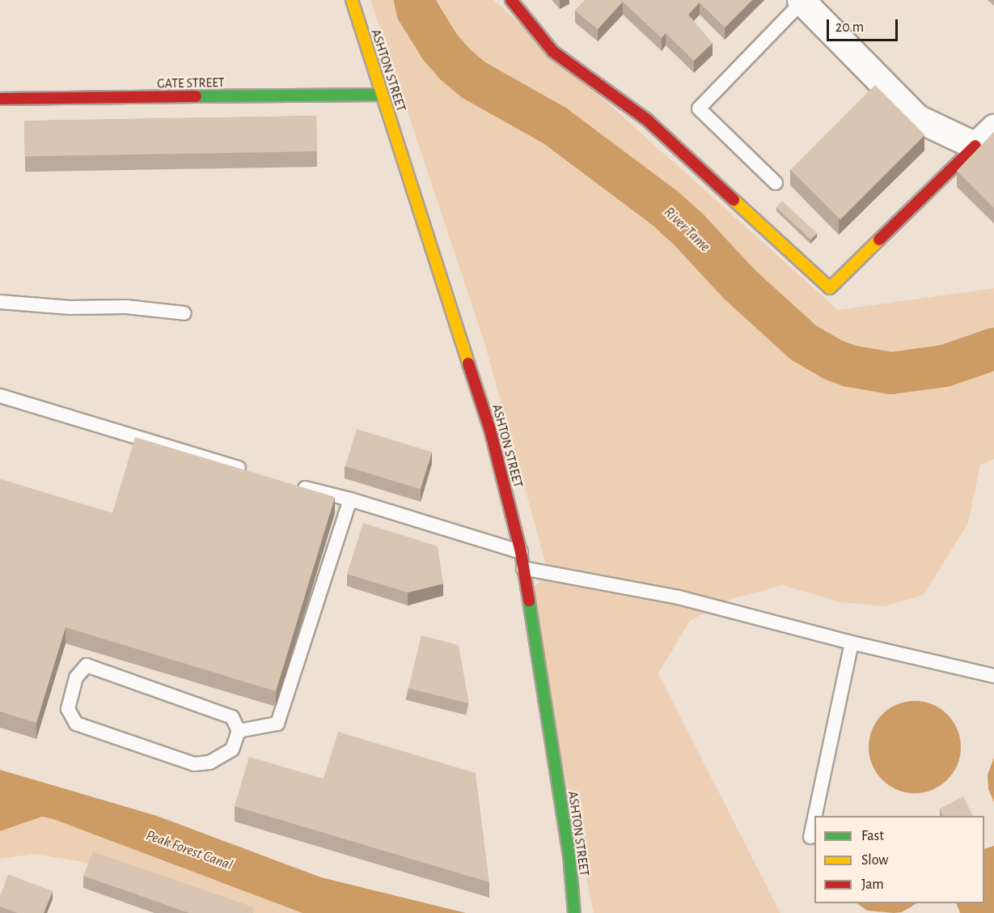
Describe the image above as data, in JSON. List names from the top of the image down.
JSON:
{
  "streets": {
    "street": ["ASHTON STREET", "GATE STREET"]
  },
  "crossings": [
    ["ASHTON STREET", "GATE STREET"]
  ],
  "water": ["River Tame", "Peak Forest Canal"],
  "legend": ["Fast", "Slow", "Jam"],
  "scale_bar": "20 m"
}
